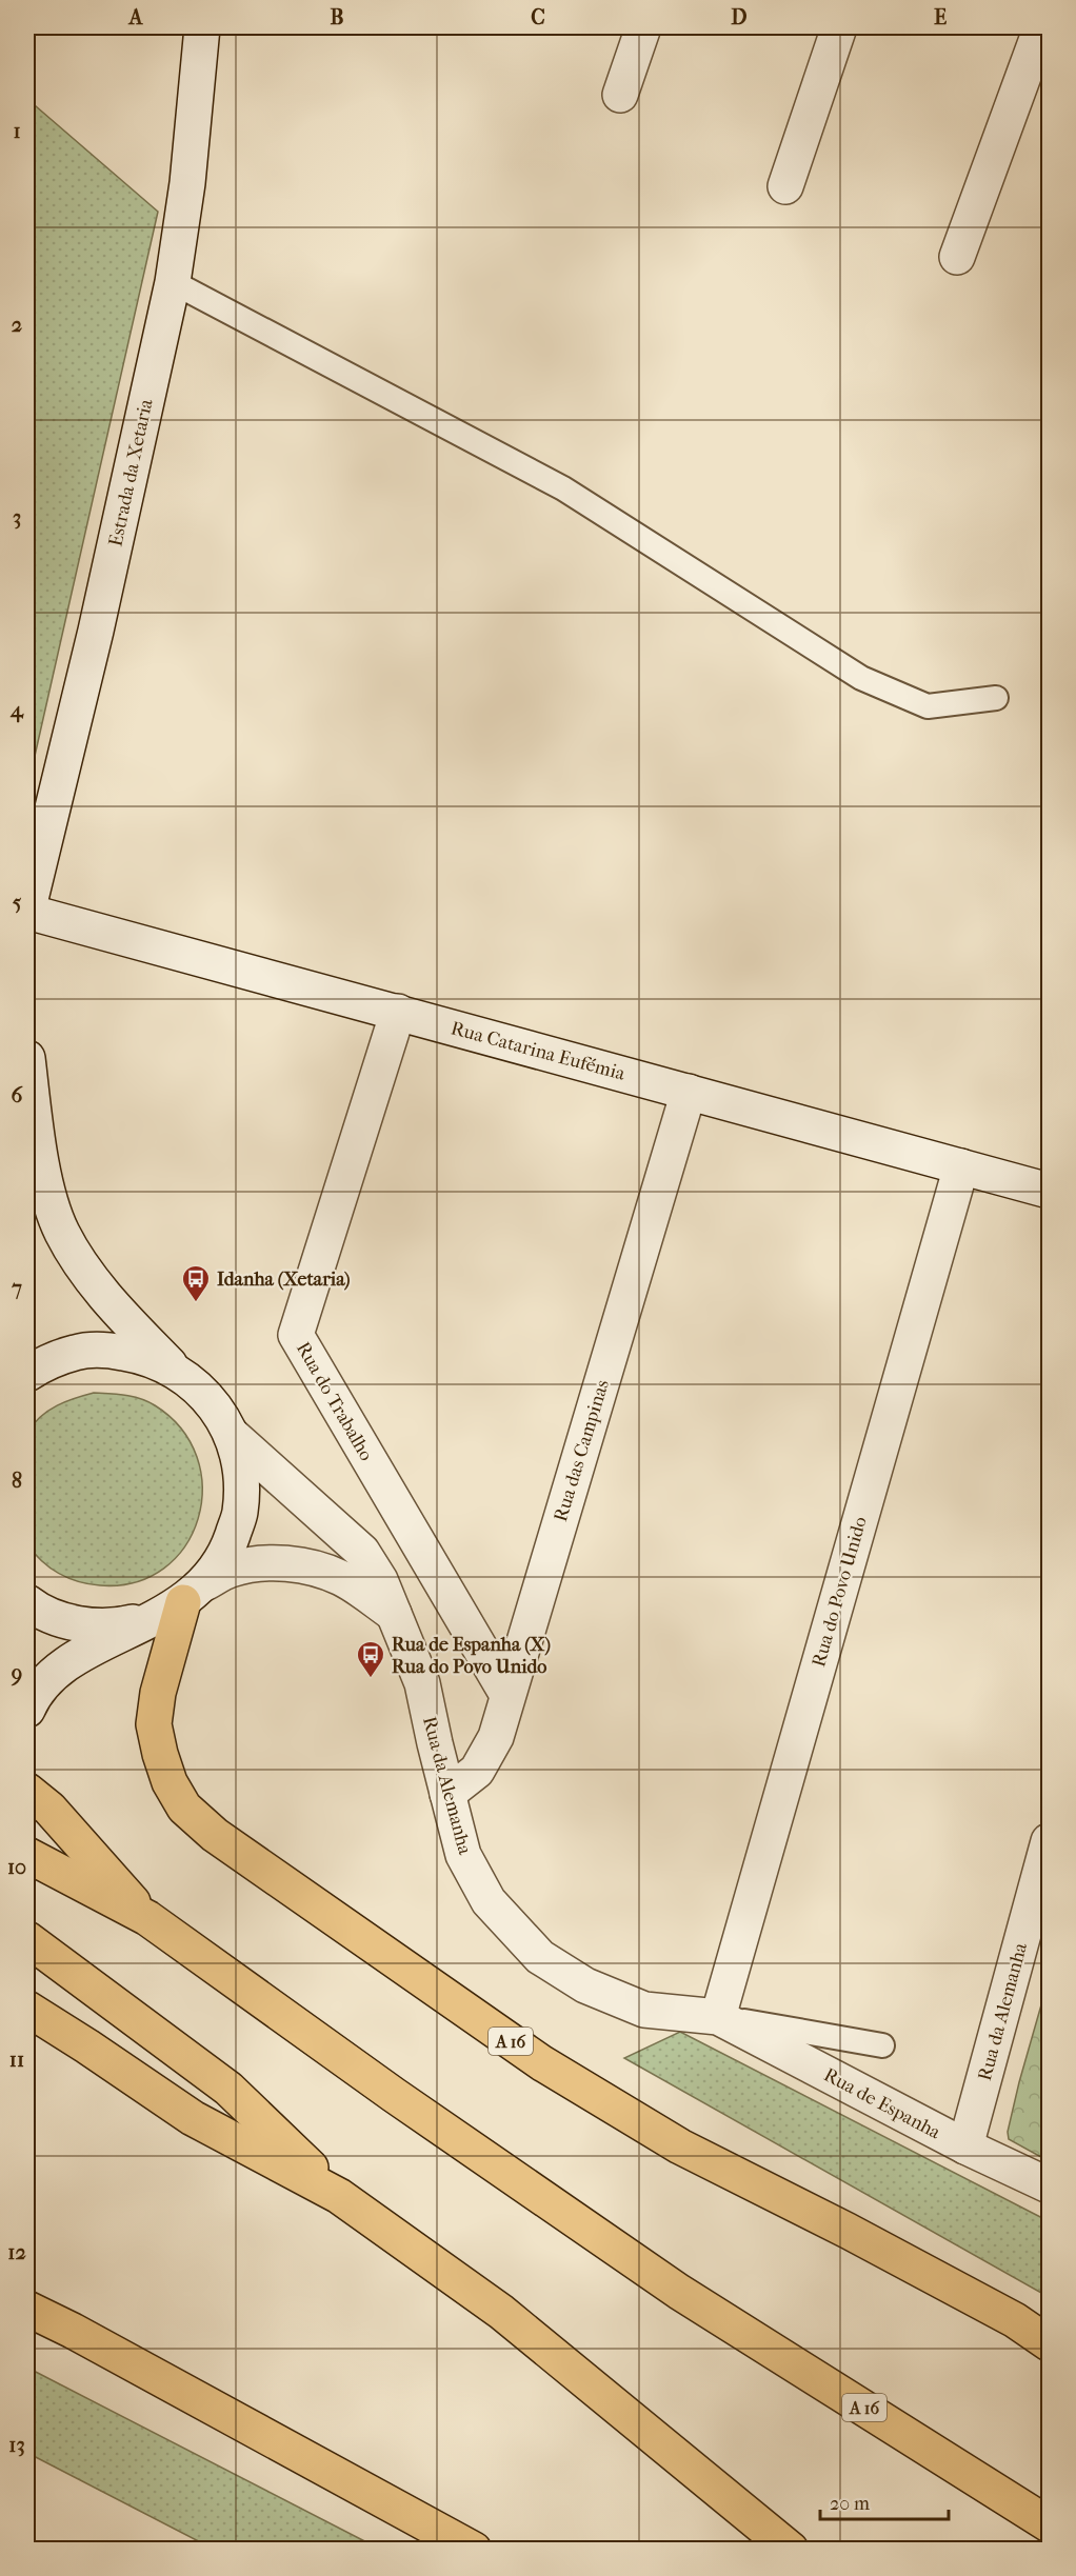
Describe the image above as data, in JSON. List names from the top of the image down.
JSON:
{
  "streets": {
    "highway": ["A 16"],
    "street": [
      "Estrada da Xetaria",
      "Rua Catarina Eufémia",
      "Rua do Trabalho",
      "Rua das Campinas",
      "Rua do Povo Unido",
      "Rua da Alemanha",
      "Rua de Espanha"
    ]
  },
  "crossings": [
    ["Estrada da Xetaria", "Rua Catarina Eufémia"],
    ["Rua Catarina Eufémia", "Rua do Trabalho"],
    ["Rua Catarina Eufémia", "Rua das Campinas"],
    ["Rua Catarina Eufémia", "Rua do Povo Unido"],
    ["Rua do Trabalho", "Rua das Campinas"],
    ["Rua das Campinas", "Rua da Alemanha"],
    ["Rua do Povo Unido", "Rua da Alemanha"],
    ["Rua do Povo Unido", "Rua de Espanha"],
    ["Rua da Alemanha", "Rua de Espanha"]
  ],
  "places": {
    "bus stop": ["Idanha (Xetaria)", "Rua de Espanha (X) Rua do Povo Unido"]
  },
  "scale_bar": "20 m",
  "grid": {
    "columns": [
      "A",
      "B",
      "C",
      "D",
      "E"
    ],
    "rows": [
      "1",
      "2",
      "3",
      "4",
      "5",
      "6",
      "7",
      "8",
      "9",
      "10",
      "11",
      "12",
      "13"
    ]
  }
}
